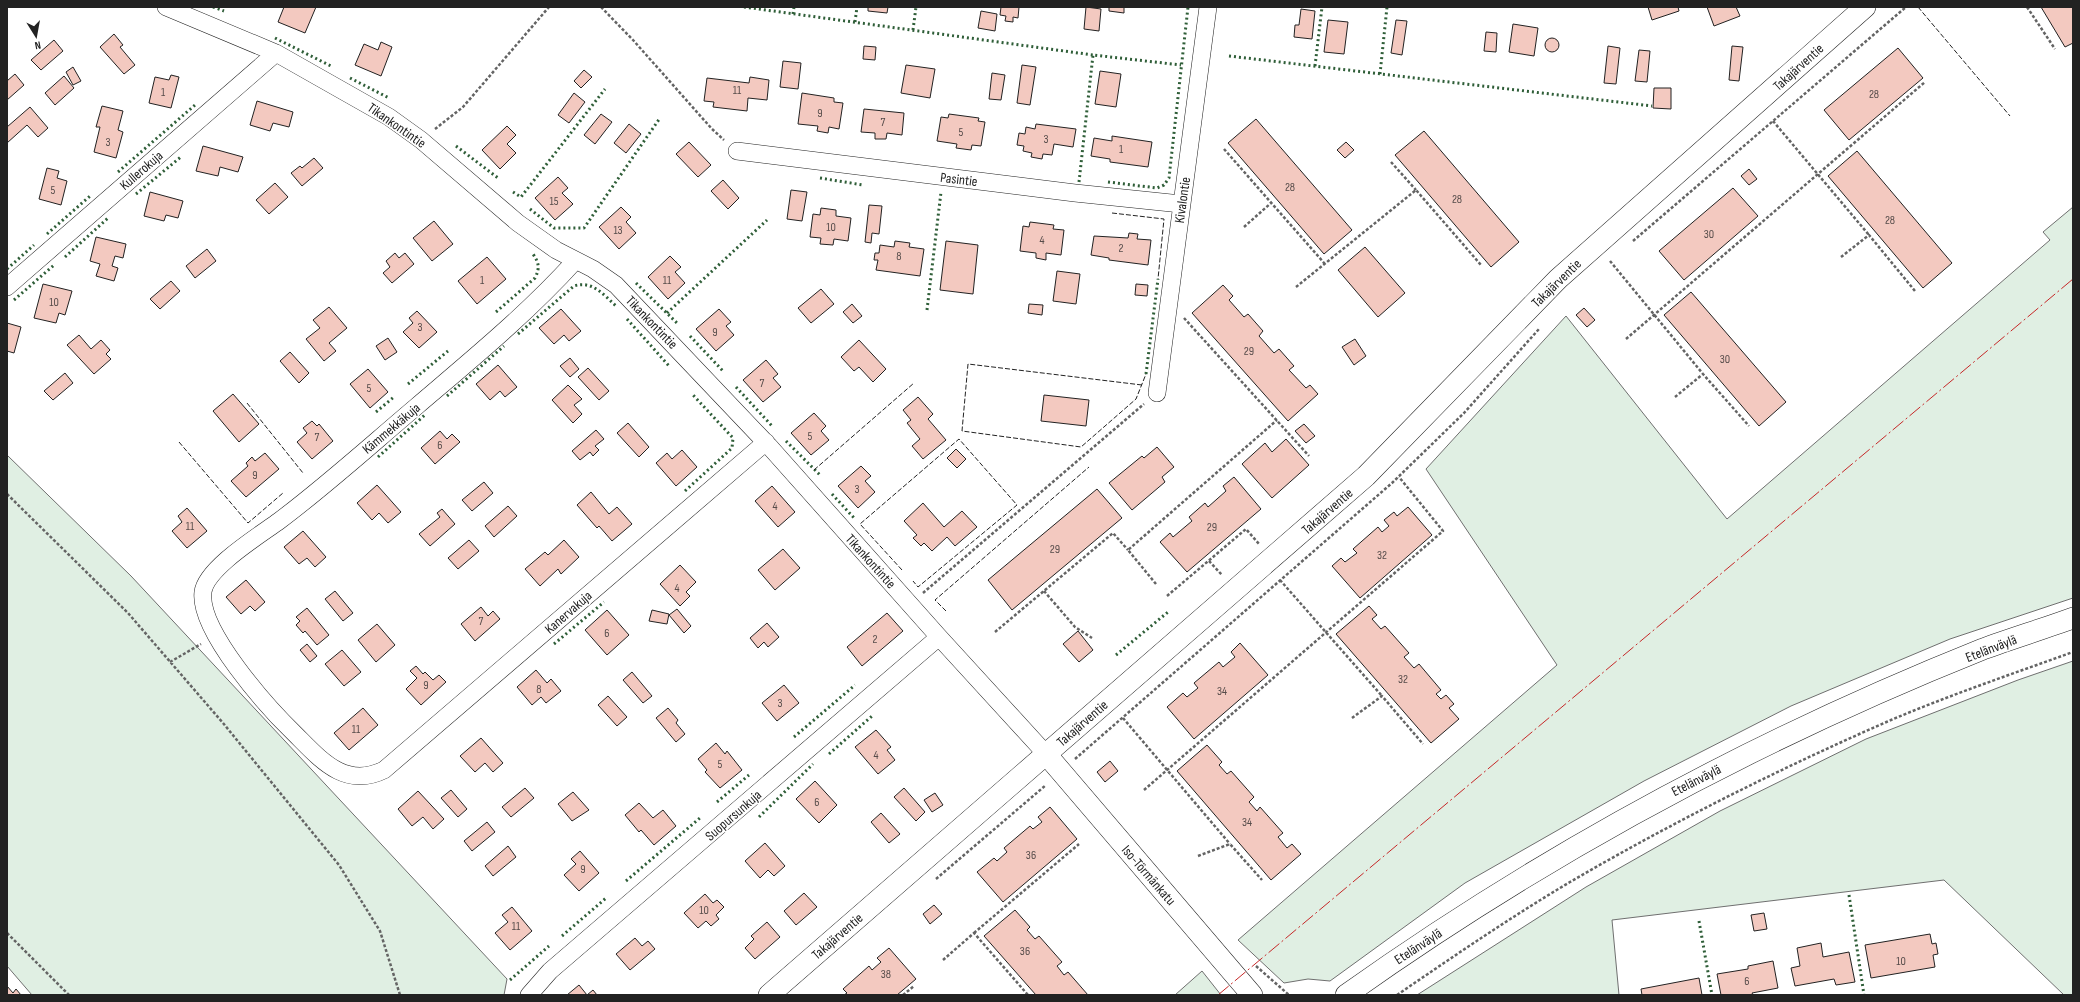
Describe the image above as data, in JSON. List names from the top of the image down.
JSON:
{
  "streets": {
    "street": [
      "Takajärventie",
      "Tikankontintie",
      "Kullerokuja",
      "Pasintie",
      "Kivalontie",
      "Kämmekkäkuja",
      "Kanervakuja",
      "Etelänväylä",
      "Suopursunkuja",
      "Iso-Törmänkatu"
    ]
  },
  "crossings": [
    ["Takajärventie", "Tikankontintie"],
    ["Takajärventie", "Iso-Törmänkatu"],
    ["Tikankontintie", "Kullerokuja"],
    ["Tikankontintie", "Kämmekkäkuja"],
    ["Tikankontintie", "Kanervakuja"],
    ["Tikankontintie", "Suopursunkuja"],
    ["Tikankontintie", "Iso-Törmänkatu"],
    ["Pasintie", "Kivalontie"],
    ["Kämmekkäkuja", "Kanervakuja"]
  ],
  "house_numbers": [
    "11",
    "1",
    "28",
    "9",
    "7",
    "5",
    "3",
    "3",
    "1",
    "28",
    "5",
    "28",
    "15",
    "28",
    "10",
    "13",
    "30",
    "4",
    "2",
    "8",
    "1",
    "11",
    "10",
    "3",
    "9",
    "29",
    "30",
    "7",
    "5",
    "5",
    "7",
    "6",
    "9",
    "3",
    "4",
    "11",
    "29",
    "29",
    "32",
    "4",
    "7",
    "6",
    "2",
    "32",
    "9",
    "8",
    "34",
    "3",
    "11",
    "4",
    "5",
    "6",
    "34",
    "36",
    "9",
    "10",
    "11",
    "36",
    "10",
    "38",
    "6"
  ],
  "north": "bottom"
}
